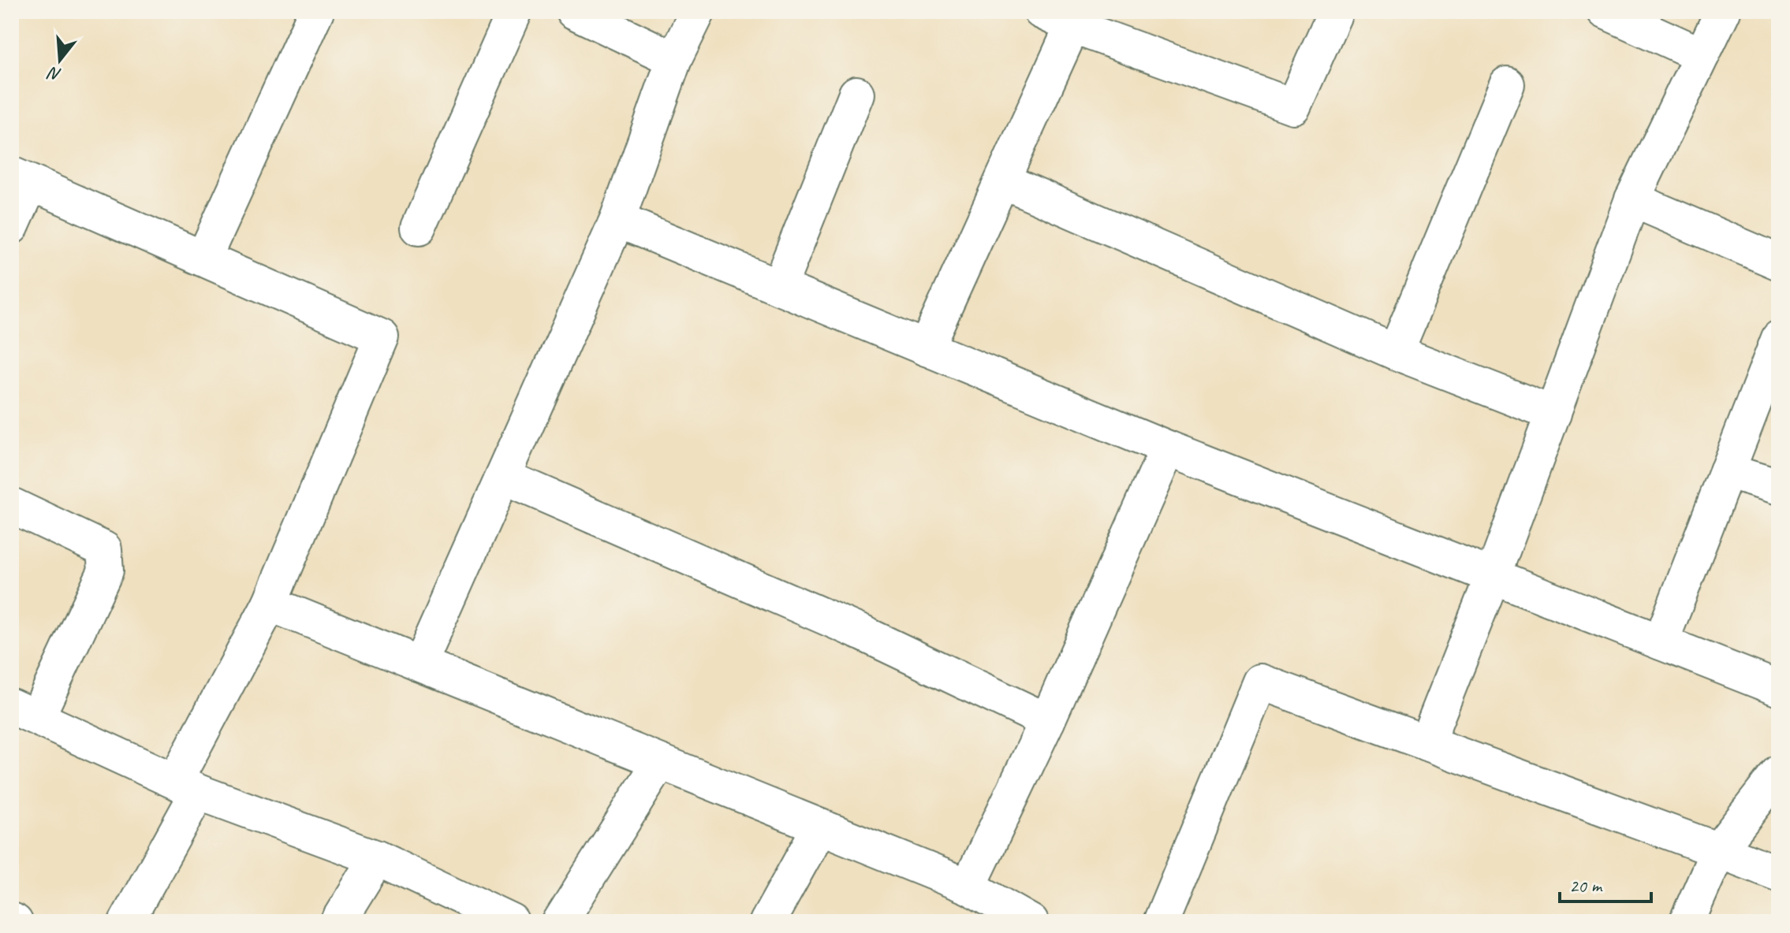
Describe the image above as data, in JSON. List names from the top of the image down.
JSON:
{
  "scale_bar": "20 m",
  "north": "bottom"
}
